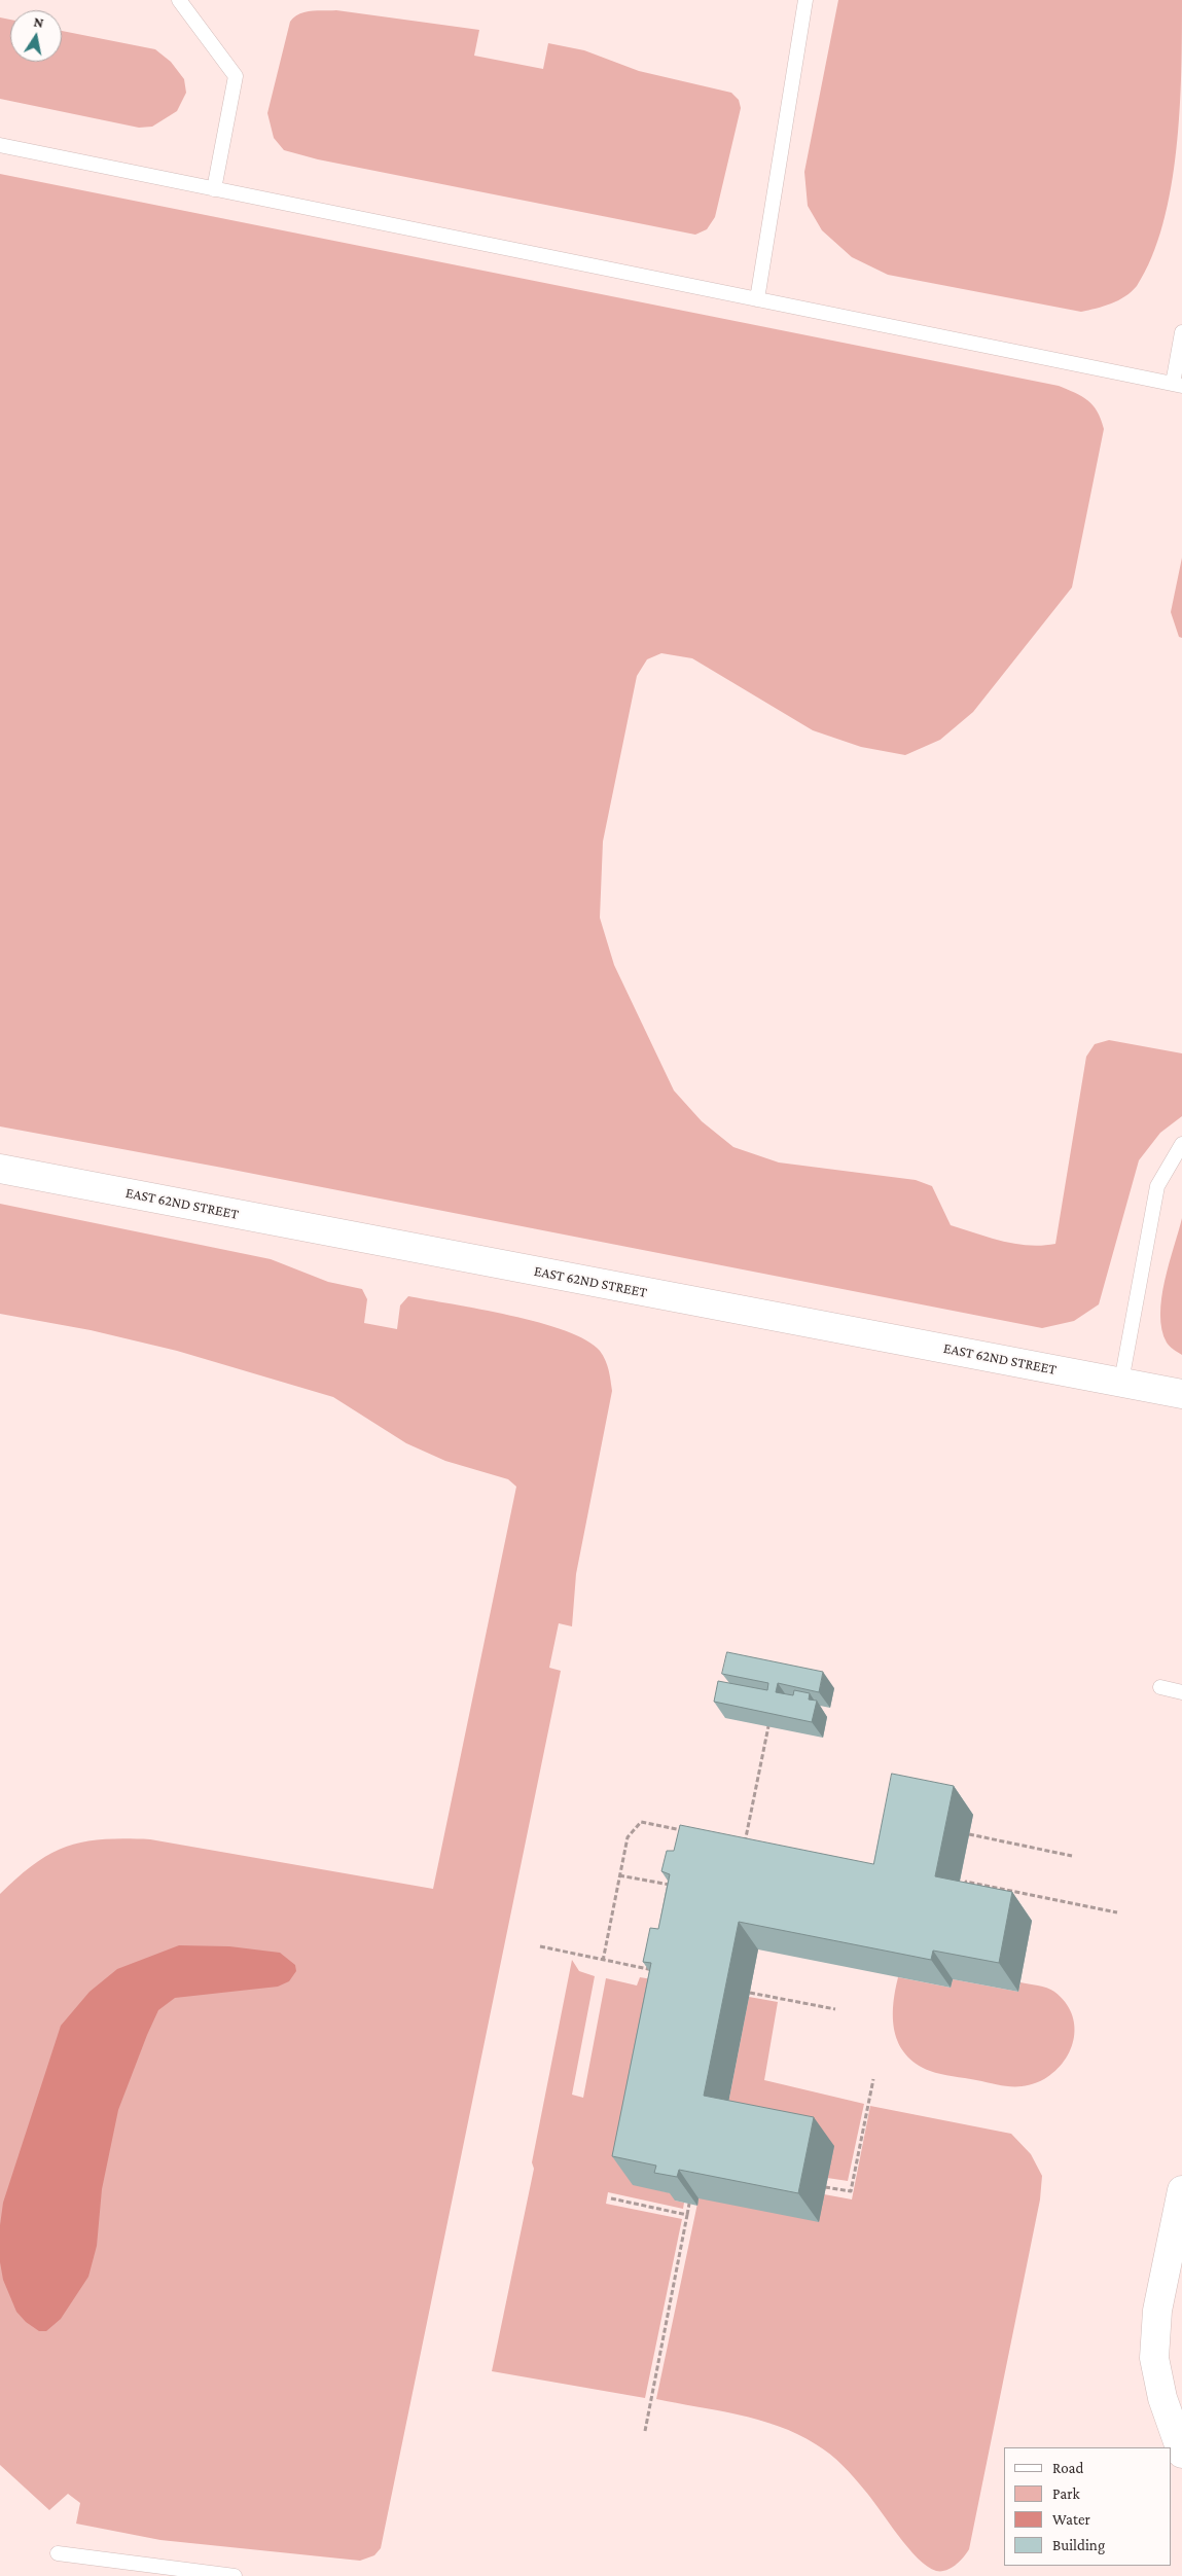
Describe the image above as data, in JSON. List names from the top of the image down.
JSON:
{
  "streets": {
    "street": ["EAST 62ND STREET"]
  },
  "legend": [
    "Road",
    "Park",
    "Water",
    "Building"
  ],
  "north": "top"
}
